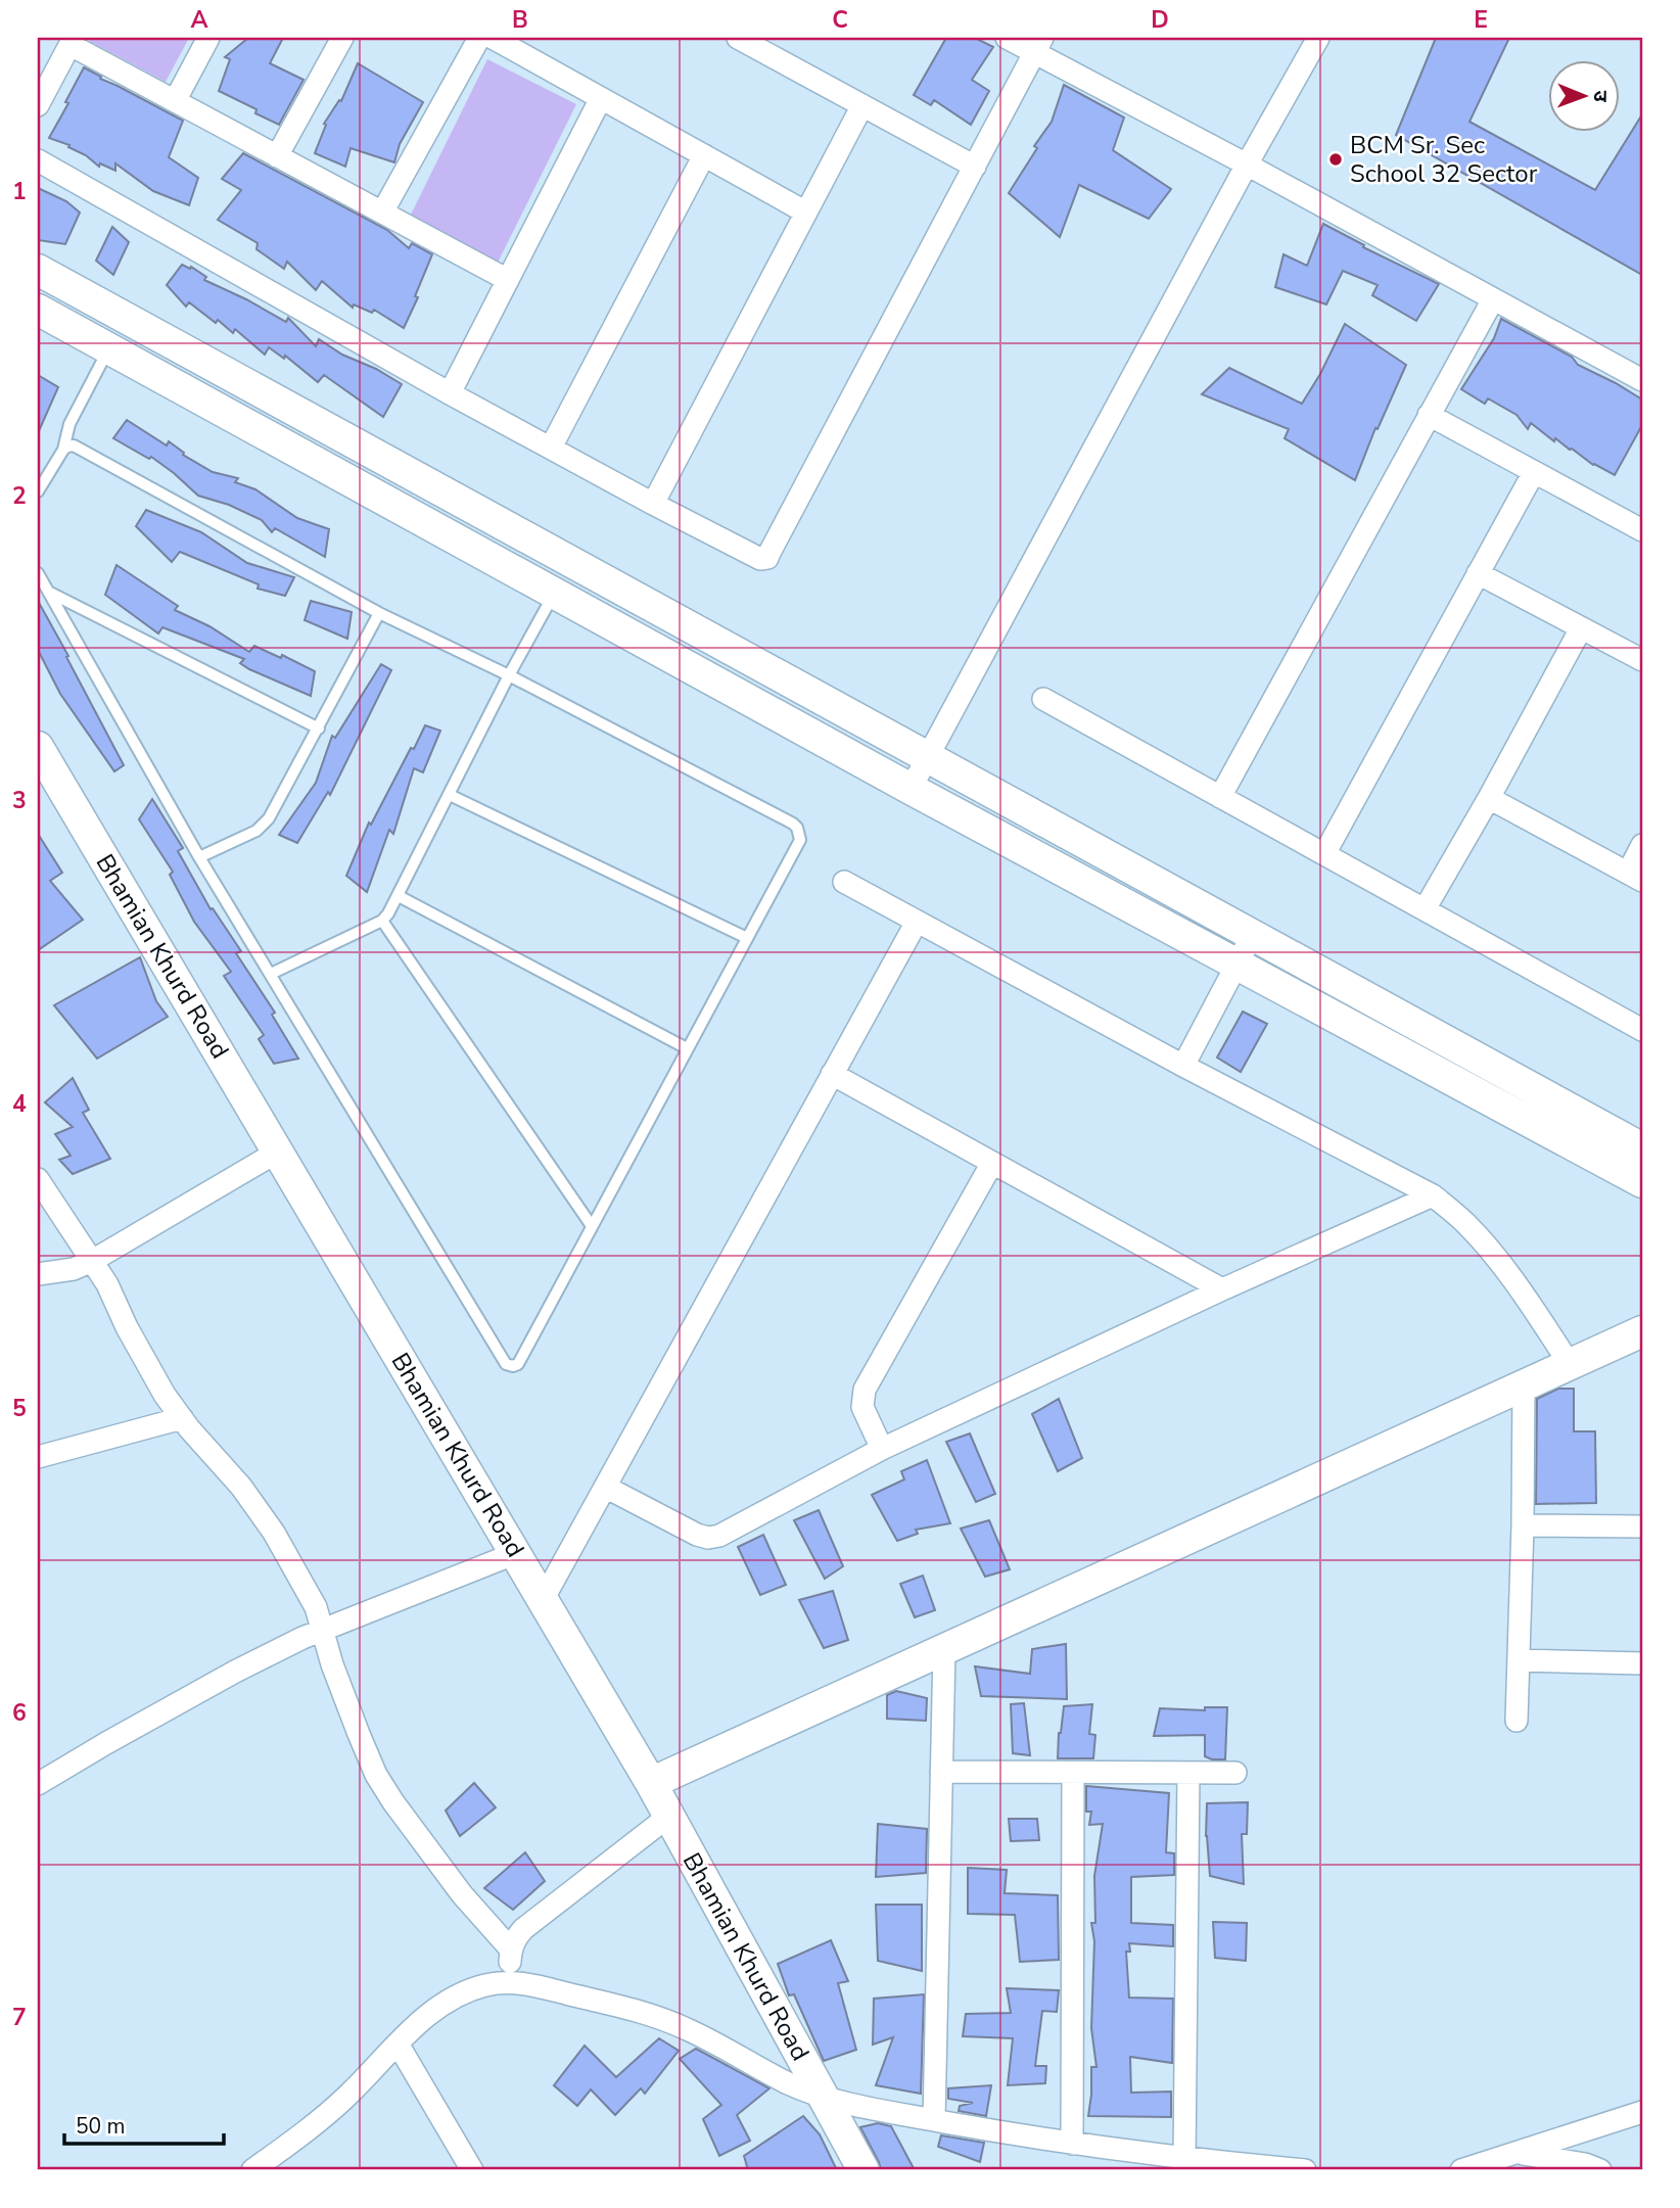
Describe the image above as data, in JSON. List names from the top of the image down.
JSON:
{
  "streets": {
    "street": ["Bhamian Khurd Road"]
  },
  "places": ["BCM Sr. Sec School 32 Sector"],
  "scale_bar": "50 m",
  "north": "right",
  "grid": {
    "columns": [
      "A",
      "B",
      "C",
      "D",
      "E"
    ],
    "rows": [
      "1",
      "2",
      "3",
      "4",
      "5",
      "6",
      "7"
    ]
  }
}
